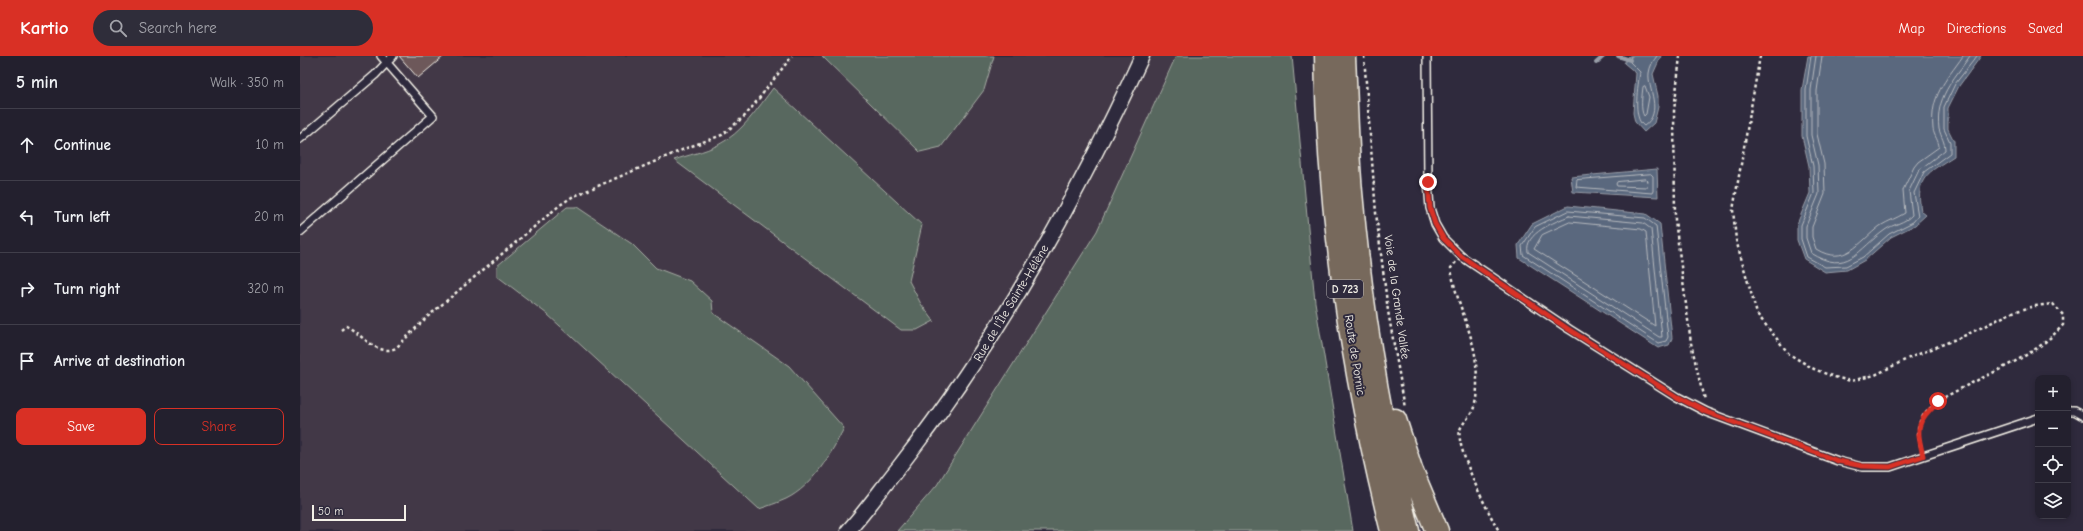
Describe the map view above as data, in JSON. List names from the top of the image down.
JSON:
{
  "streets": {
    "highway": ["D 723", "Route de Pornic"],
    "street": ["Rue de l'Île Sainte-Hélène"],
    "path": ["Voie de la Grande Vallée"]
  },
  "scale_bar": "50 m",
  "page": {
    "header": "Kartio",
    "search": "Search here",
    "nav": ["Map", "Directions", "Saved"],
    "heading": ["5 min", "Walk · 350 m"],
    "list": [
      ["Continue", "10 m"],
      ["Turn left", "20 m"],
      ["Turn right", "320 m"],
      "Arrive at destination"
    ],
    "map_buttons": ["+", "−"],
    "buttons": ["Save", "Share"],
    "scale": "50 m"
  }
}
